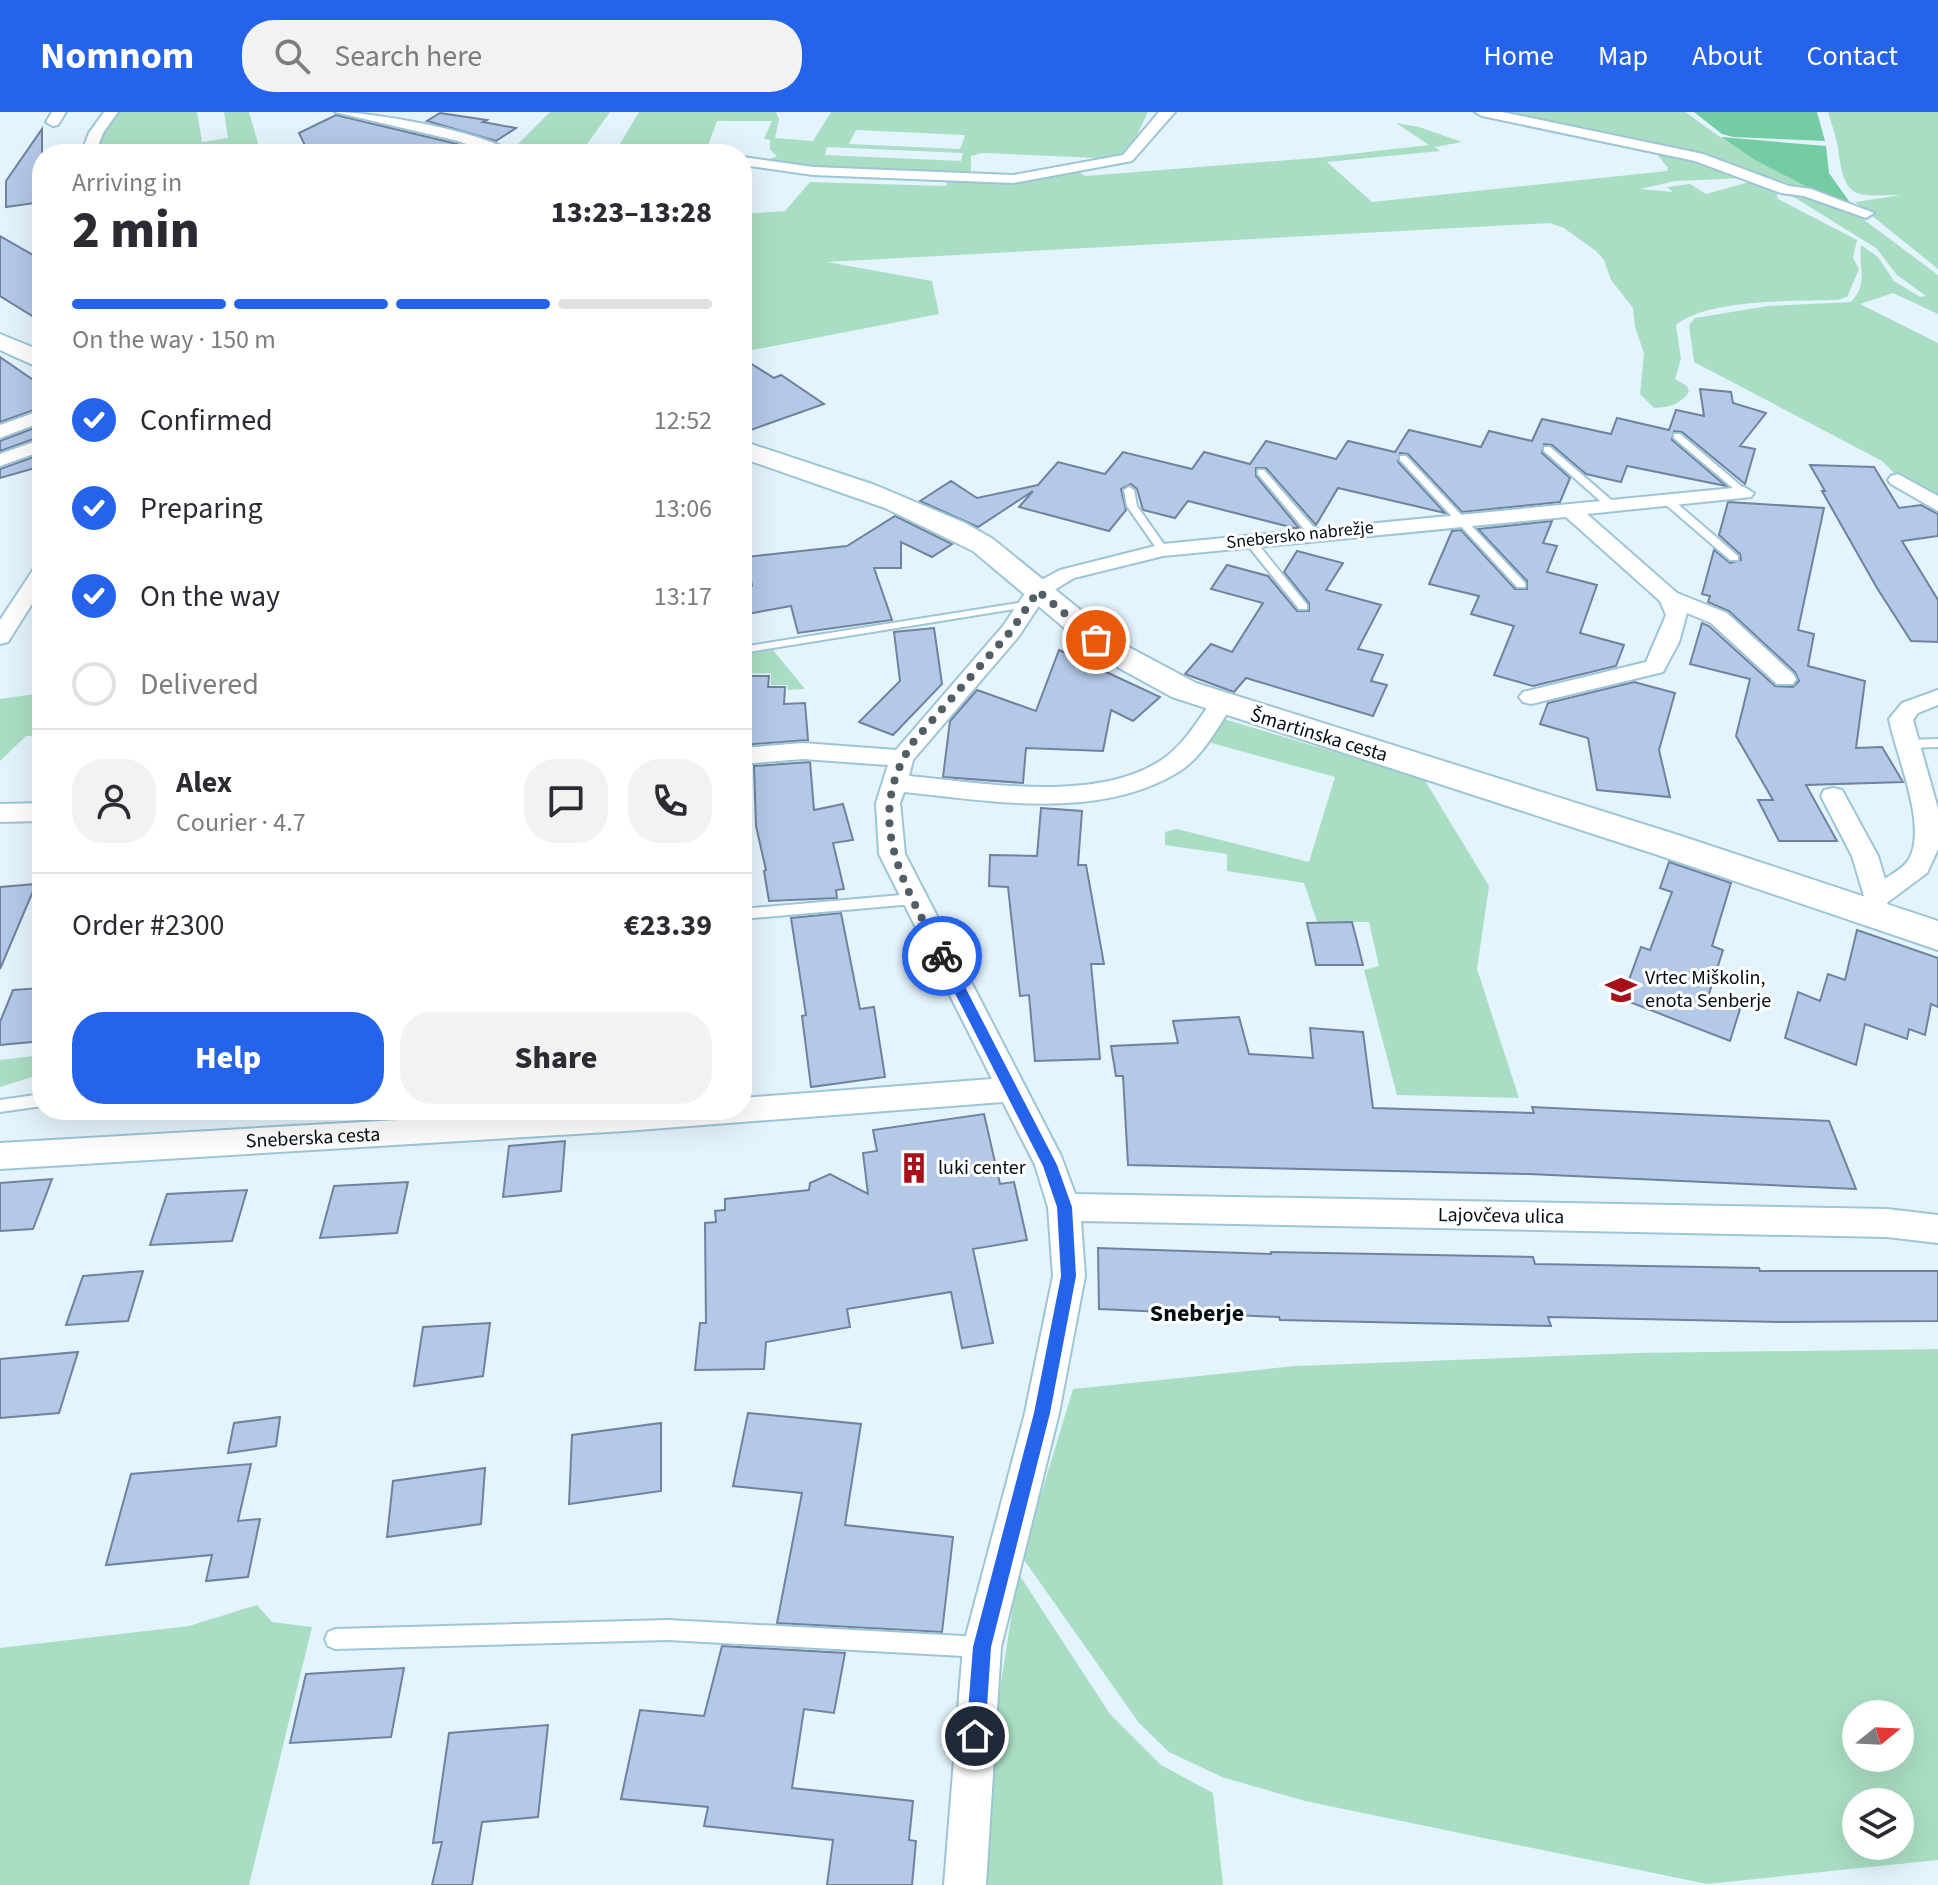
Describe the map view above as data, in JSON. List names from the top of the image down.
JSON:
{
  "streets": {
    "main road": ["Šmartinska cesta"],
    "street": ["Snebersko nabrežje", "Sneberska cesta", "Lajovčeva ulica"]
  },
  "crossings": [
    ["Snebersko nabrežje", "Šmartinska cesta"]
  ],
  "districts": ["Sneberje"],
  "places": {
    "school or university": ["Vrtec Miškolin, enota Senberje"],
    "building": ["luki center"]
  },
  "north": "right",
  "page": {
    "header": "Nomnom",
    "search": "Search here",
    "nav": [
      "Home",
      "Map",
      "About",
      "Contact"
    ],
    "heading": ["2 min", "Arriving in", "13:23–13:28"],
    "panel": [
      "Alex",
      "Courier · 4.7",
      "Order #2300",
      "€23.39"
    ],
    "bar": "On the way · 150 m",
    "list": [
      ["Confirmed", "12:52"],
      ["Preparing", "13:06"],
      ["On the way", "13:17"],
      "Delivered"
    ],
    "buttons": ["Help", "Share"]
  }
}
